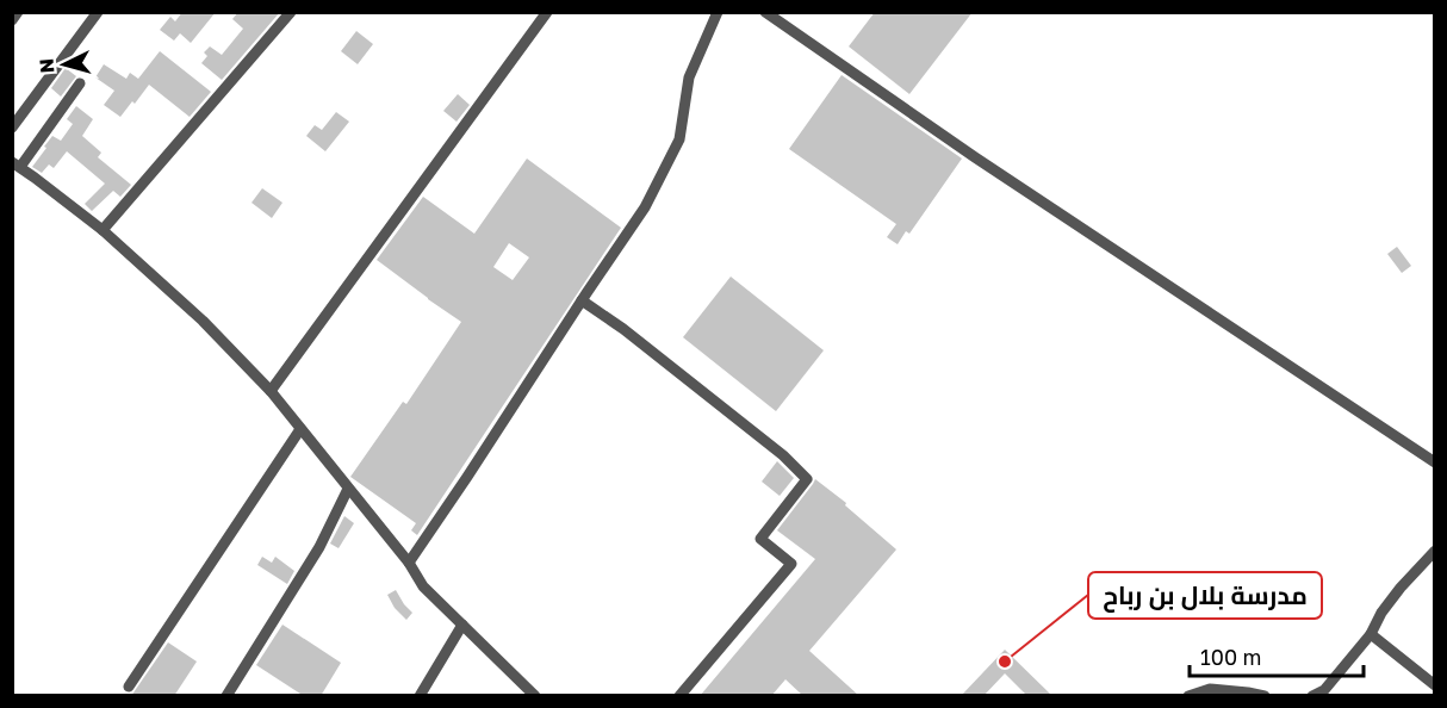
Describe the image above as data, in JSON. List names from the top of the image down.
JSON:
{
  "places": ["مدرسة بلال بن رباح"],
  "scale_bar": "100 m",
  "north": "left"
}
